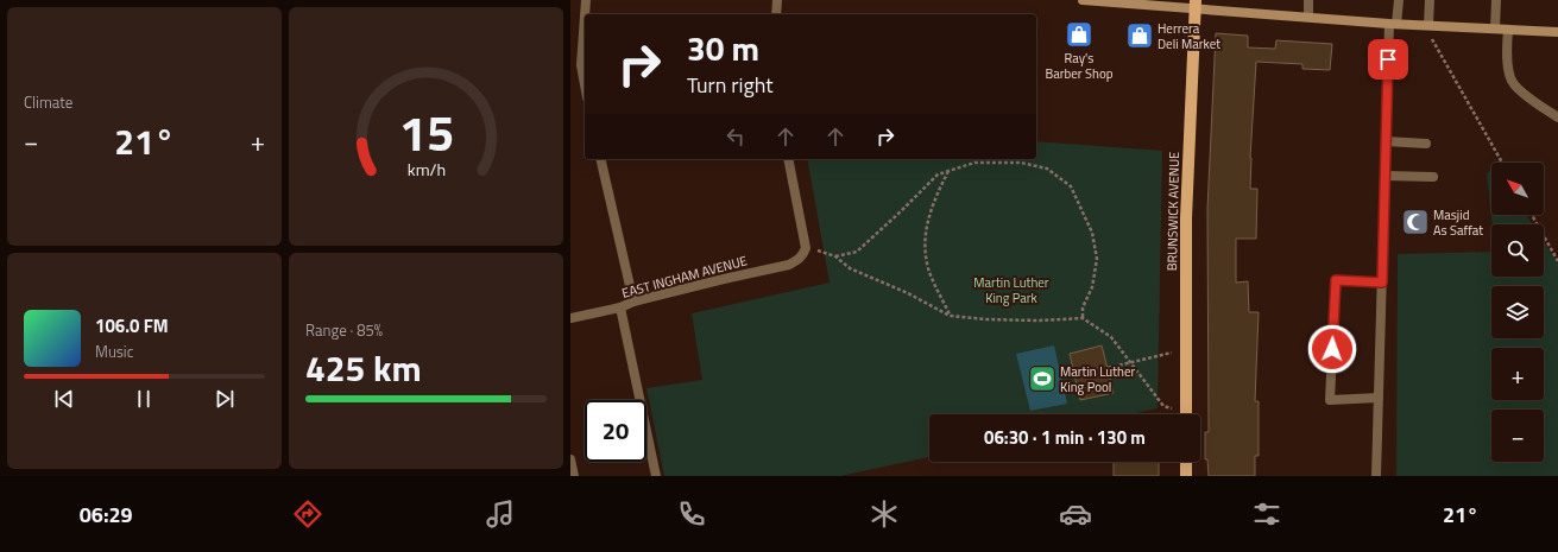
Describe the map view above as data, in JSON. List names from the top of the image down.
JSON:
{
  "streets": {
    "main road": ["BRUNSWICK AVENUE"],
    "street": ["EAST INGHAM AVENUE"]
  },
  "parks": ["Martin Luther King Park"],
  "places": {
    "shop": ["Ray's Barber Shop", "Herrera Deli Market"],
    "mosque": ["Masjid As Saffat"],
    "sports": ["Martin Luther King Pool"]
  },
  "north": "top left",
  "page": {
    "tile": [
      "Climate",
      ["Range · 85%", "425 km"]
    ],
    "turn": ["30 m", "Turn right"],
    "heat": ["−", "21°", "+"],
    "map_buttons": ["+", "−"],
    "song": ["106.0 FM", "Music"],
    "limit": "20",
    "trip": "06:30 · 1 min · 130 m",
    "tabs": ["06:29", "21°"],
    "gauge": ["15", "km/h"]
  }
}
